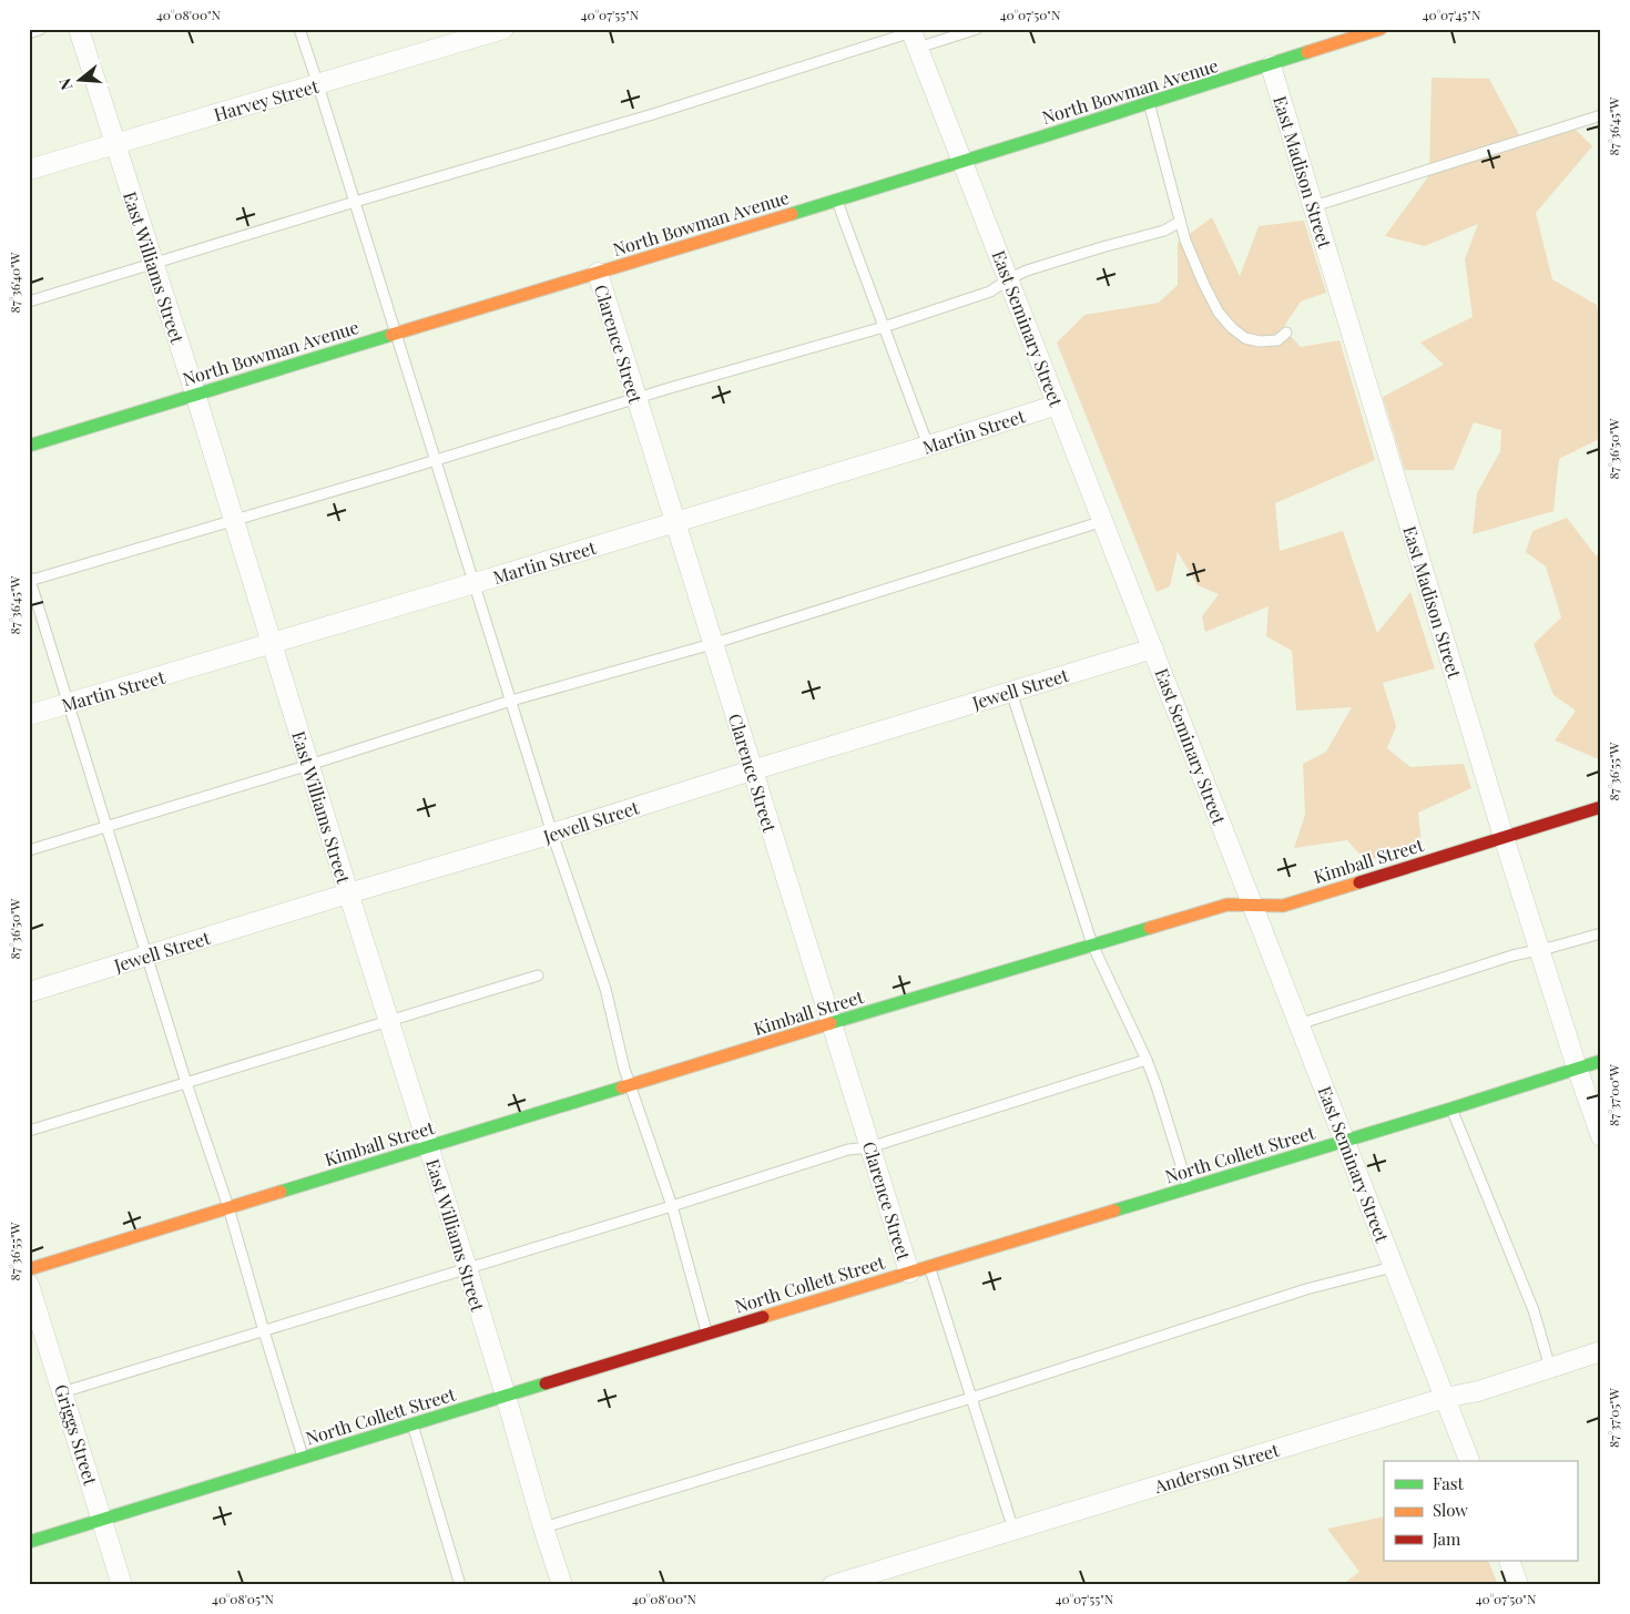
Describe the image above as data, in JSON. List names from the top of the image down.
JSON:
{
  "streets": {
    "street": [
      "North Bowman Avenue",
      "Harvey Street",
      "East Madison Street",
      "East Williams Street",
      "East Seminary Street",
      "Clarence Street",
      "Martin Street",
      "Jewell Street",
      "Kimball Street",
      "North Collett Street",
      "Griggs Street",
      "Anderson Street"
    ]
  },
  "crossings": [
    ["North Bowman Avenue", "East Madison Street"],
    ["North Bowman Avenue", "East Williams Street"],
    ["North Bowman Avenue", "East Seminary Street"],
    ["North Bowman Avenue", "Clarence Street"],
    ["Harvey Street", "East Williams Street"],
    ["East Madison Street", "Kimball Street"],
    ["East Madison Street", "North Collett Street"],
    ["East Williams Street", "Martin Street"],
    ["East Williams Street", "Jewell Street"],
    ["East Williams Street", "Kimball Street"],
    ["East Williams Street", "North Collett Street"],
    ["East Seminary Street", "Martin Street"],
    ["East Seminary Street", "Jewell Street"],
    ["East Seminary Street", "Kimball Street"],
    ["East Seminary Street", "North Collett Street"],
    ["East Seminary Street", "Anderson Street"],
    ["Clarence Street", "Martin Street"],
    ["Clarence Street", "Jewell Street"],
    ["Clarence Street", "Kimball Street"],
    ["Clarence Street", "North Collett Street"],
    ["North Collett Street", "Griggs Street"]
  ],
  "legend": ["Fast", "Slow", "Jam"],
  "north": "left",
  "coordinates": [
    "40°08'00\"N",
    "40°07'55\"N",
    "40°07'50\"N",
    "40°07'45\"N",
    "87°36'45\"W",
    "87°36'40\"W",
    "87°36'50\"W",
    "87°36'55\"W",
    "87°37'00\"W",
    "87°37'05\"W",
    "40°08'05\"N"
  ]
}
